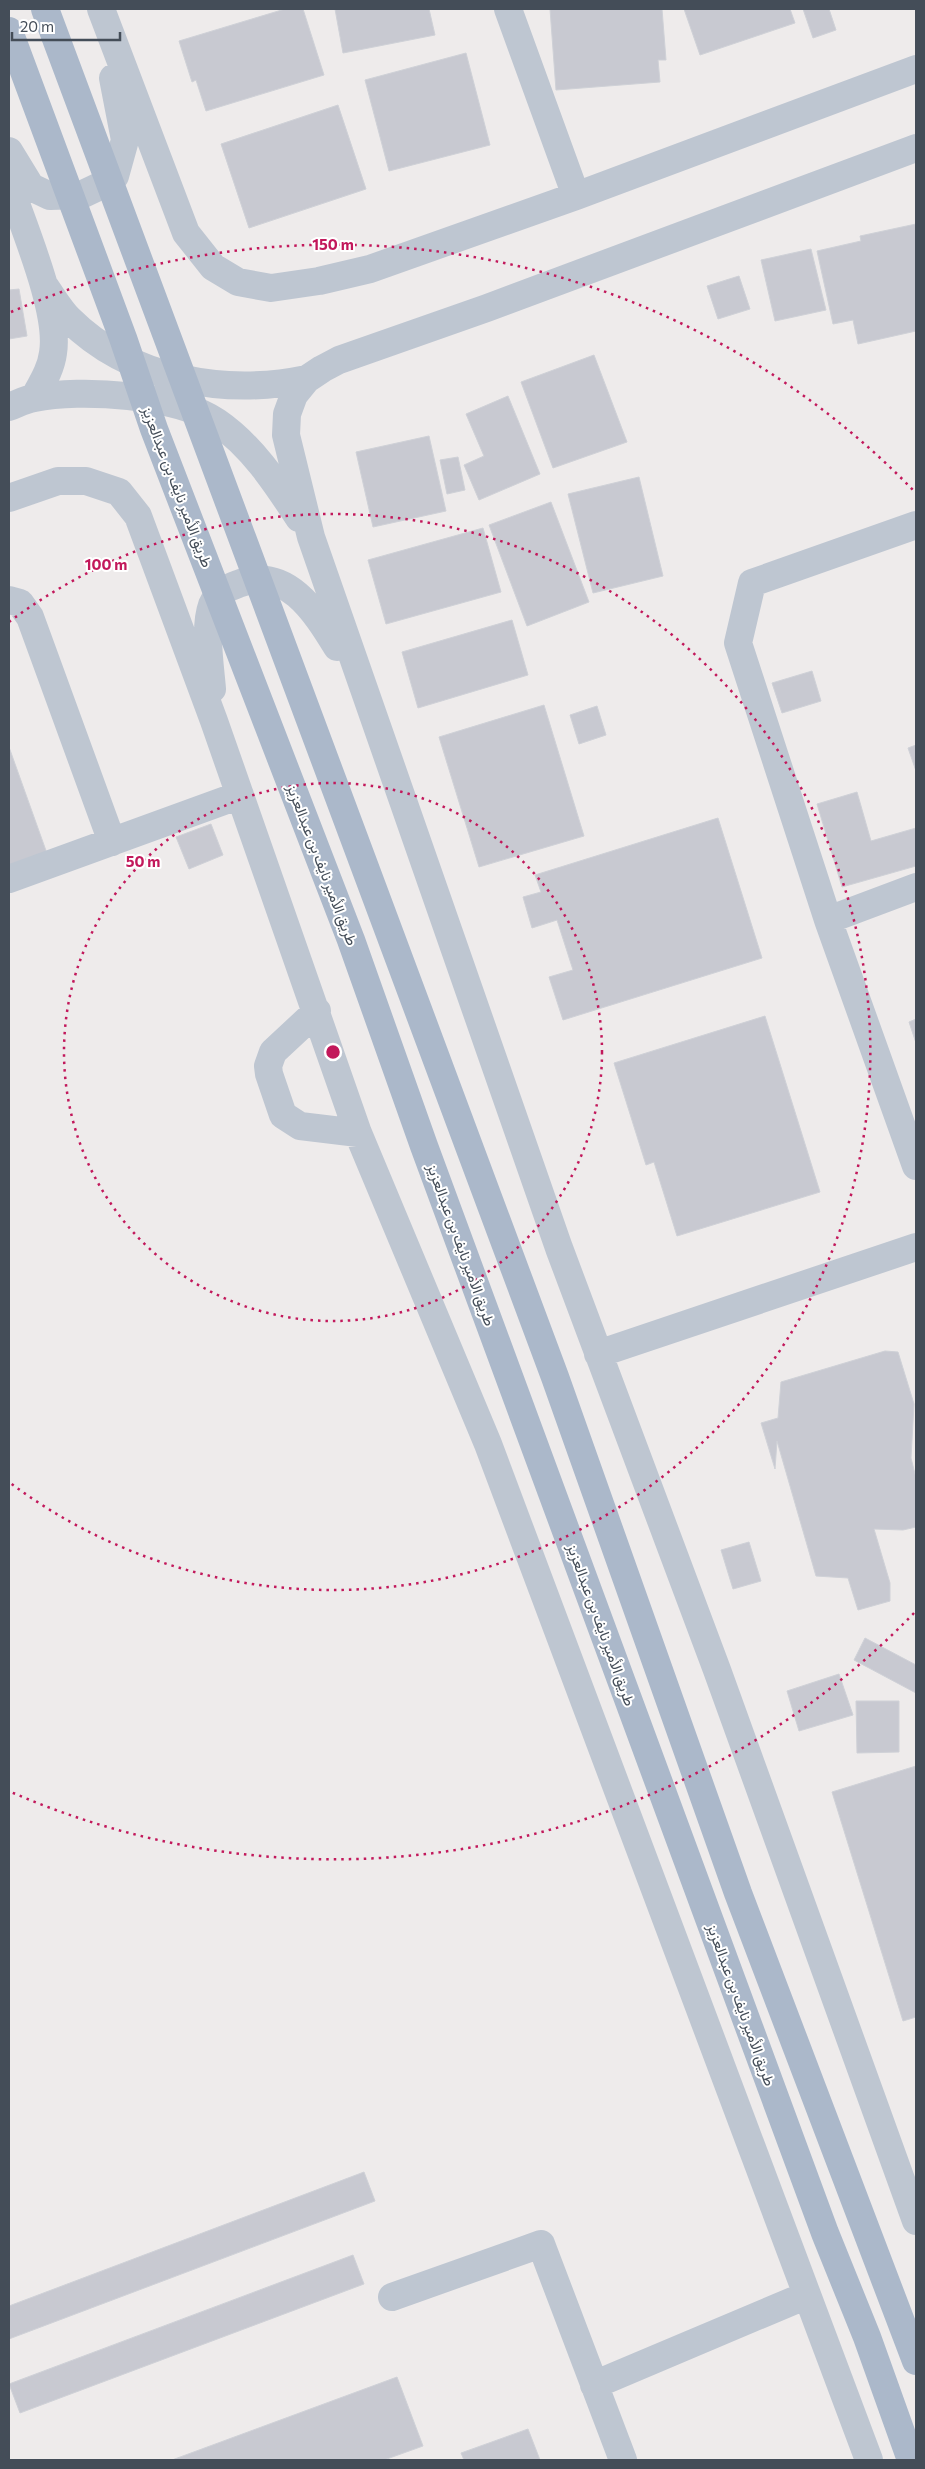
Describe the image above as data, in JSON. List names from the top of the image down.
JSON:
{
  "streets": {
    "main road": ["طريق الأمير نايف بن عبدالعزيز"]
  },
  "scale_bar": "20 m",
  "rings": ["150 m", "100 m", "50 m"]
}
